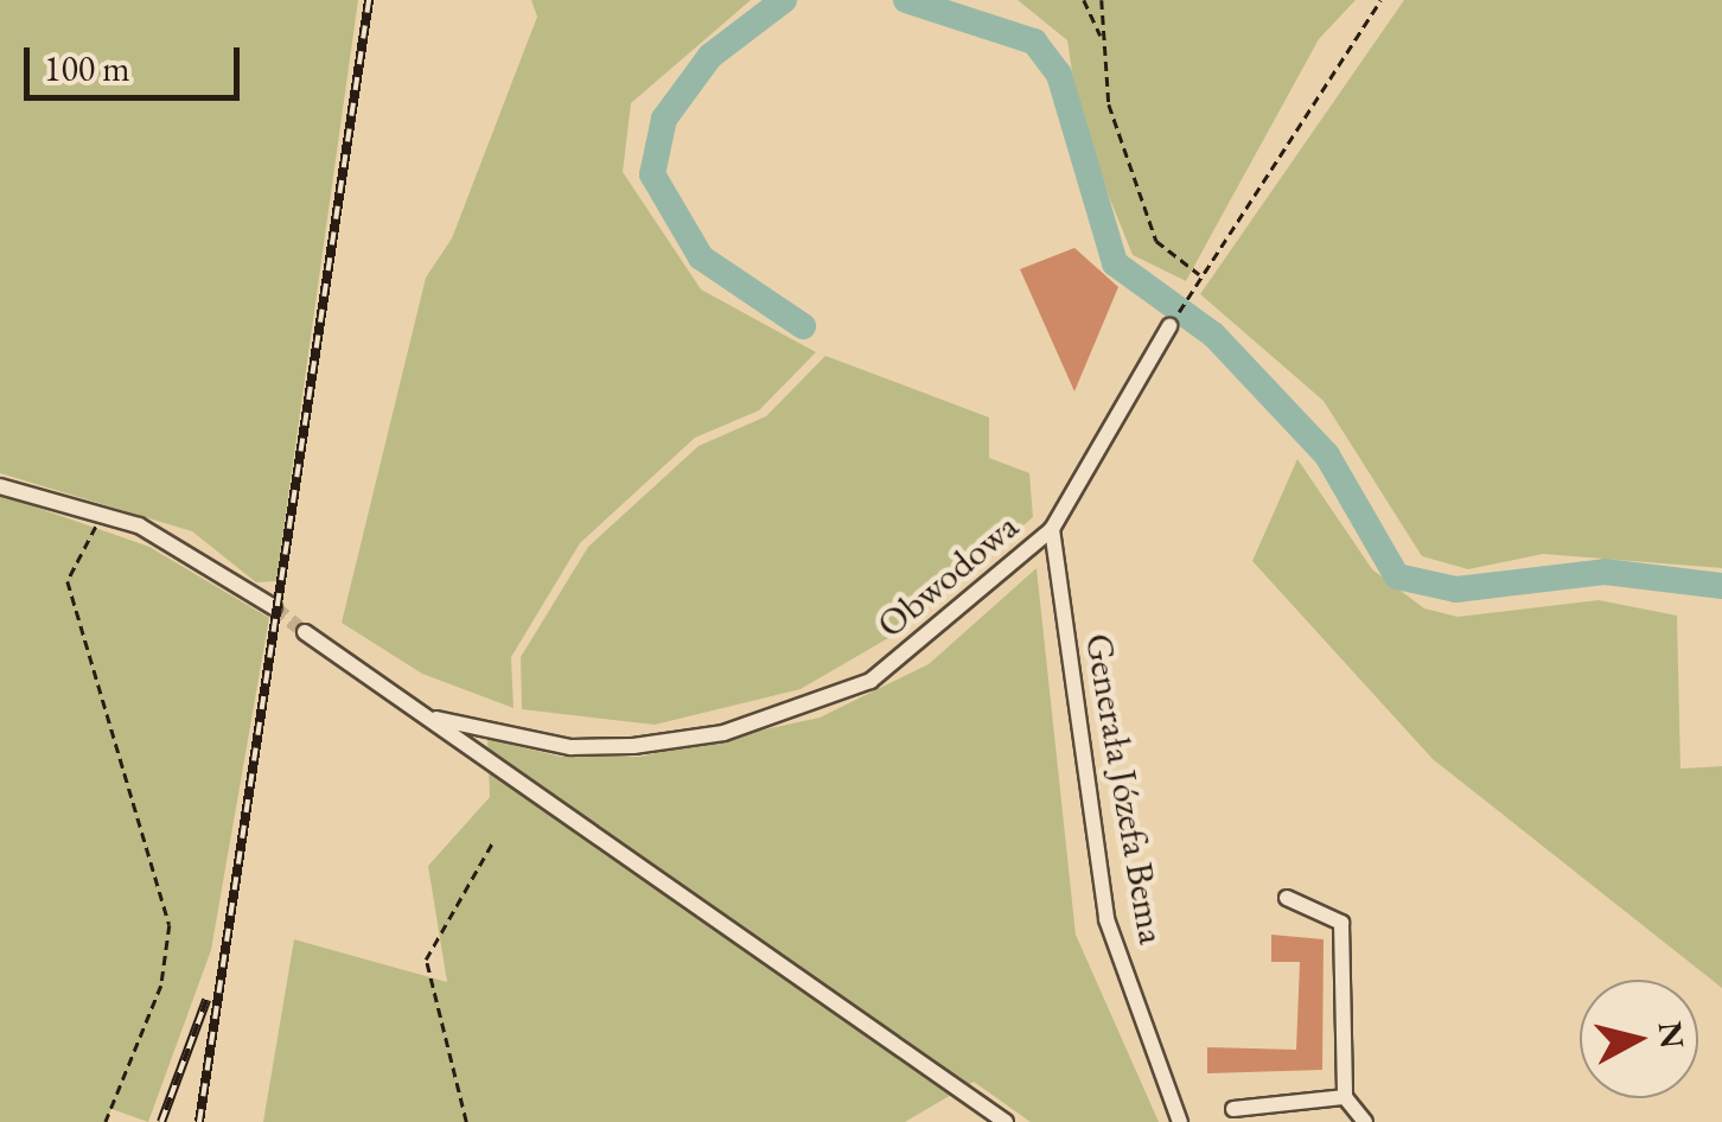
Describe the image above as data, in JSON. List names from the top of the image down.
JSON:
{
  "streets": {
    "street": ["Obwodowa", "Generała Józefa Bema"]
  },
  "crossings": [
    ["Obwodowa", "Generała Józefa Bema"]
  ],
  "scale_bar": "100 m",
  "north": "right"
}
